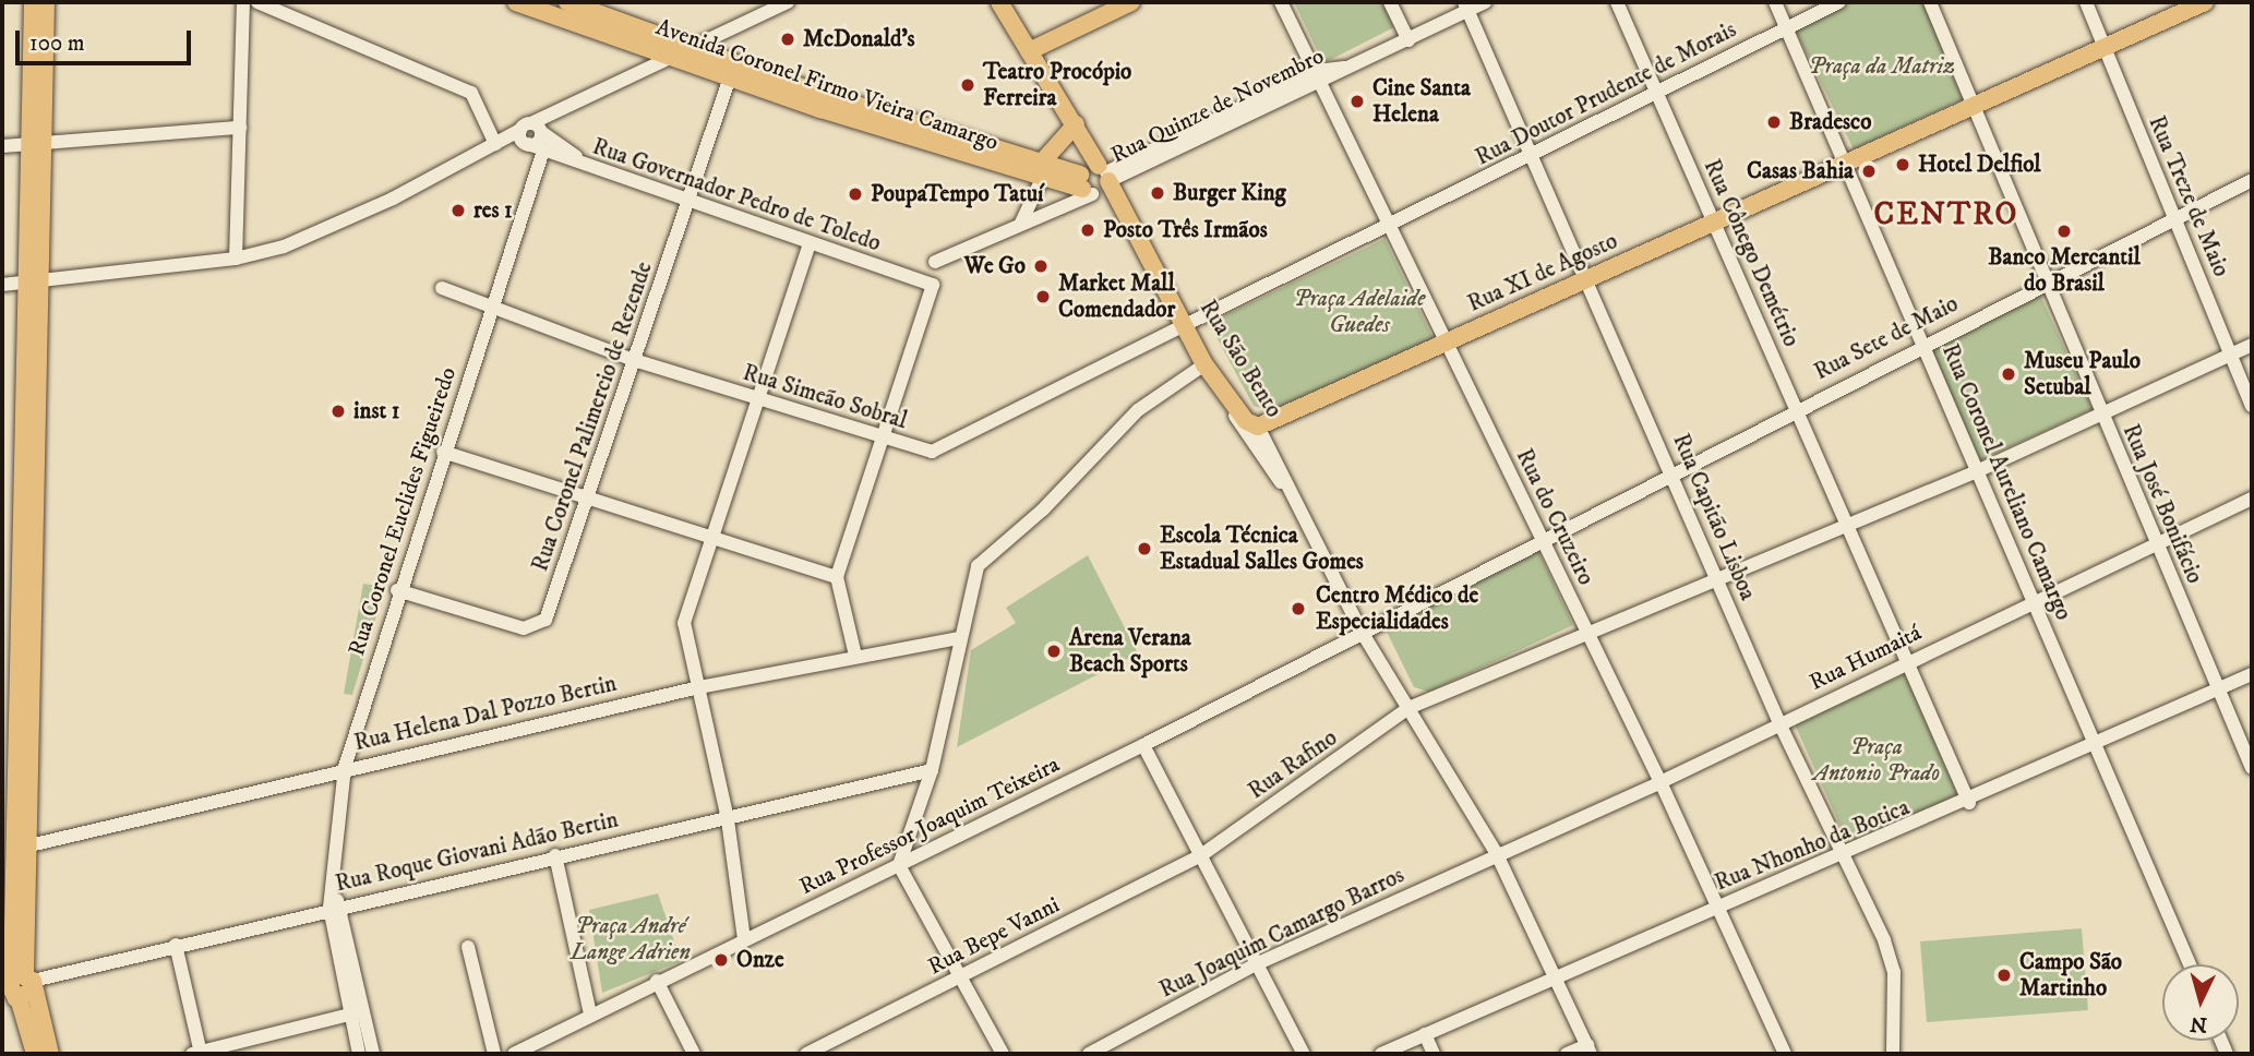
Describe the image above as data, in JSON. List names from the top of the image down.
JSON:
{
  "streets": {
    "main road": ["Avenida Coronel Firmo Vieira Camargo", "Rua XI de Agosto", "Rua São Bento"],
    "street": [
      "Rua Doutor Prudente de Morais",
      "Rua Quinze de Novembro",
      "Rua Governador Pedro de Toledo",
      "Rua Treze de Maio",
      "Rua Cônego Demétrio",
      "Rua Sete de Maio",
      "Rua Simeão Sobral",
      "Rua Coronel Palimercio de Rezende",
      "Rua Coronel Aureliano Camargo",
      "Rua José Bonifácio",
      "Rua Coronel Euclides Figueiredo",
      "Rua do Cruzeiro",
      "Rua Capitão Lisboa",
      "Rua Humaitá",
      "Rua Helena Dal Pozzo Bertin",
      "Rua Rafino",
      "Rua Professor Joaquim Teixeira",
      "Rua Nhonho da Botica",
      "Rua Roque Giovani Adão Bertin",
      "Rua Joaquim Camargo Barros",
      "Rua Bepe Vanni"
    ]
  },
  "crossings": [
    ["Avenida Coronel Firmo Vieira Camargo", "Rua Quinze de Novembro"],
    ["Avenida Coronel Firmo Vieira Camargo", "Rua São Bento"],
    ["Avenida Coronel Firmo Vieira Camargo", "Rua Coronel Palimercio de Rezende"],
    ["Rua Doutor Prudente de Morais", "Rua Cônego Demétrio"],
    ["Rua Doutor Prudente de Morais", "Rua Coronel Aureliano Camargo"],
    ["Rua Doutor Prudente de Morais", "Rua do Cruzeiro"],
    ["Rua Doutor Prudente de Morais", "Rua Capitão Lisboa"],
    ["Rua Quinze de Novembro", "Rua São Bento"],
    ["Rua Quinze de Novembro", "Rua do Cruzeiro"],
    ["Rua Quinze de Novembro", "Rua Capitão Lisboa"],
    ["Rua Governador Pedro de Toledo", "Rua Simeão Sobral"],
    ["Rua Governador Pedro de Toledo", "Rua Coronel Palimercio de Rezende"],
    ["Rua Governador Pedro de Toledo", "Rua Coronel Euclides Figueiredo"],
    ["Rua Treze de Maio", "Rua Sete de Maio"],
    ["Rua Treze de Maio", "Rua Rafino"],
    ["Rua Cônego Demétrio", "Rua XI de Agosto"],
    ["Rua Cônego Demétrio", "Rua Sete de Maio"],
    ["Rua Cônego Demétrio", "Rua Humaitá"],
    ["Rua Cônego Demétrio", "Rua Rafino"],
    ["Rua Cônego Demétrio", "Rua Nhonho da Botica"],
    ["Rua XI de Agosto", "Rua São Bento"],
    ["Rua XI de Agosto", "Rua Coronel Aureliano Camargo"],
    ["Rua XI de Agosto", "Rua do Cruzeiro"],
    ["Rua XI de Agosto", "Rua Capitão Lisboa"],
    ["Rua Sete de Maio", "Rua São Bento"],
    ["Rua Sete de Maio", "Rua Coronel Aureliano Camargo"],
    ["Rua Sete de Maio", "Rua José Bonifácio"],
    ["Rua Sete de Maio", "Rua do Cruzeiro"],
    ["Rua Sete de Maio", "Rua Capitão Lisboa"],
    ["Rua Sete de Maio", "Rua Professor Joaquim Teixeira"],
    ["Rua São Bento", "Rua Simeão Sobral"],
    ["Rua São Bento", "Rua Humaitá"],
    ["Rua São Bento", "Rua Rafino"],
    ["Rua São Bento", "Rua Professor Joaquim Teixeira"],
    ["Rua São Bento", "Rua Nhonho da Botica"],
    ["Rua São Bento", "Rua Joaquim Camargo Barros"],
    ["Rua Simeão Sobral", "Rua Coronel Palimercio de Rezende"],
    ["Rua Simeão Sobral", "Rua Coronel Euclides Figueiredo"],
    ["Rua Coronel Palimercio de Rezende", "Rua Coronel Euclides Figueiredo"],
    ["Rua Coronel Aureliano Camargo", "Rua Humaitá"],
    ["Rua Coronel Aureliano Camargo", "Rua Rafino"],
    ["Rua Coronel Aureliano Camargo", "Rua Nhonho da Botica"],
    ["Rua José Bonifácio", "Rua Humaitá"],
    ["Rua José Bonifácio", "Rua Rafino"],
    ["Rua José Bonifácio", "Rua Nhonho da Botica"],
    ["Rua Coronel Euclides Figueiredo", "Rua Helena Dal Pozzo Bertin"],
    ["Rua Coronel Euclides Figueiredo", "Rua Roque Giovani Adão Bertin"],
    ["Rua do Cruzeiro", "Rua Humaitá"],
    ["Rua do Cruzeiro", "Rua Rafino"],
    ["Rua do Cruzeiro", "Rua Nhonho da Botica"],
    ["Rua Capitão Lisboa", "Rua Humaitá"],
    ["Rua Capitão Lisboa", "Rua Rafino"],
    ["Rua Capitão Lisboa", "Rua Nhonho da Botica"],
    ["Rua Humaitá", "Rua Joaquim Camargo Barros"],
    ["Rua Rafino", "Rua Bepe Vanni"]
  ],
  "districts": ["CENTRO"],
  "parks": [
    "Praça da Matriz",
    "Praça Adelaide Guedes",
    "Praça Antonio Prado",
    "Praça André Lange Adrien"
  ],
  "places": [
    "McDonald's",
    "Teatro Procópio Ferreira",
    "Cine Santa Helena",
    "Bradesco",
    "Hotel Delfiol",
    "Casas Bahia",
    "Burger King",
    "PoupaTempo Tatuí",
    "res 1",
    "Posto Três Irmãos",
    "Banco Mercantil do Brasil",
    "We Go",
    "Market Mall Comendador",
    "Museu Paulo Setubal",
    "inst 1",
    "Escola Técnica Estadual Salles Gomes",
    "Centro Médico de Especialidades",
    "Arena Verana Beach Sports",
    "Onze",
    "Campo São Martinho"
  ],
  "scale_bar": "100 m",
  "north": "bottom"
}
